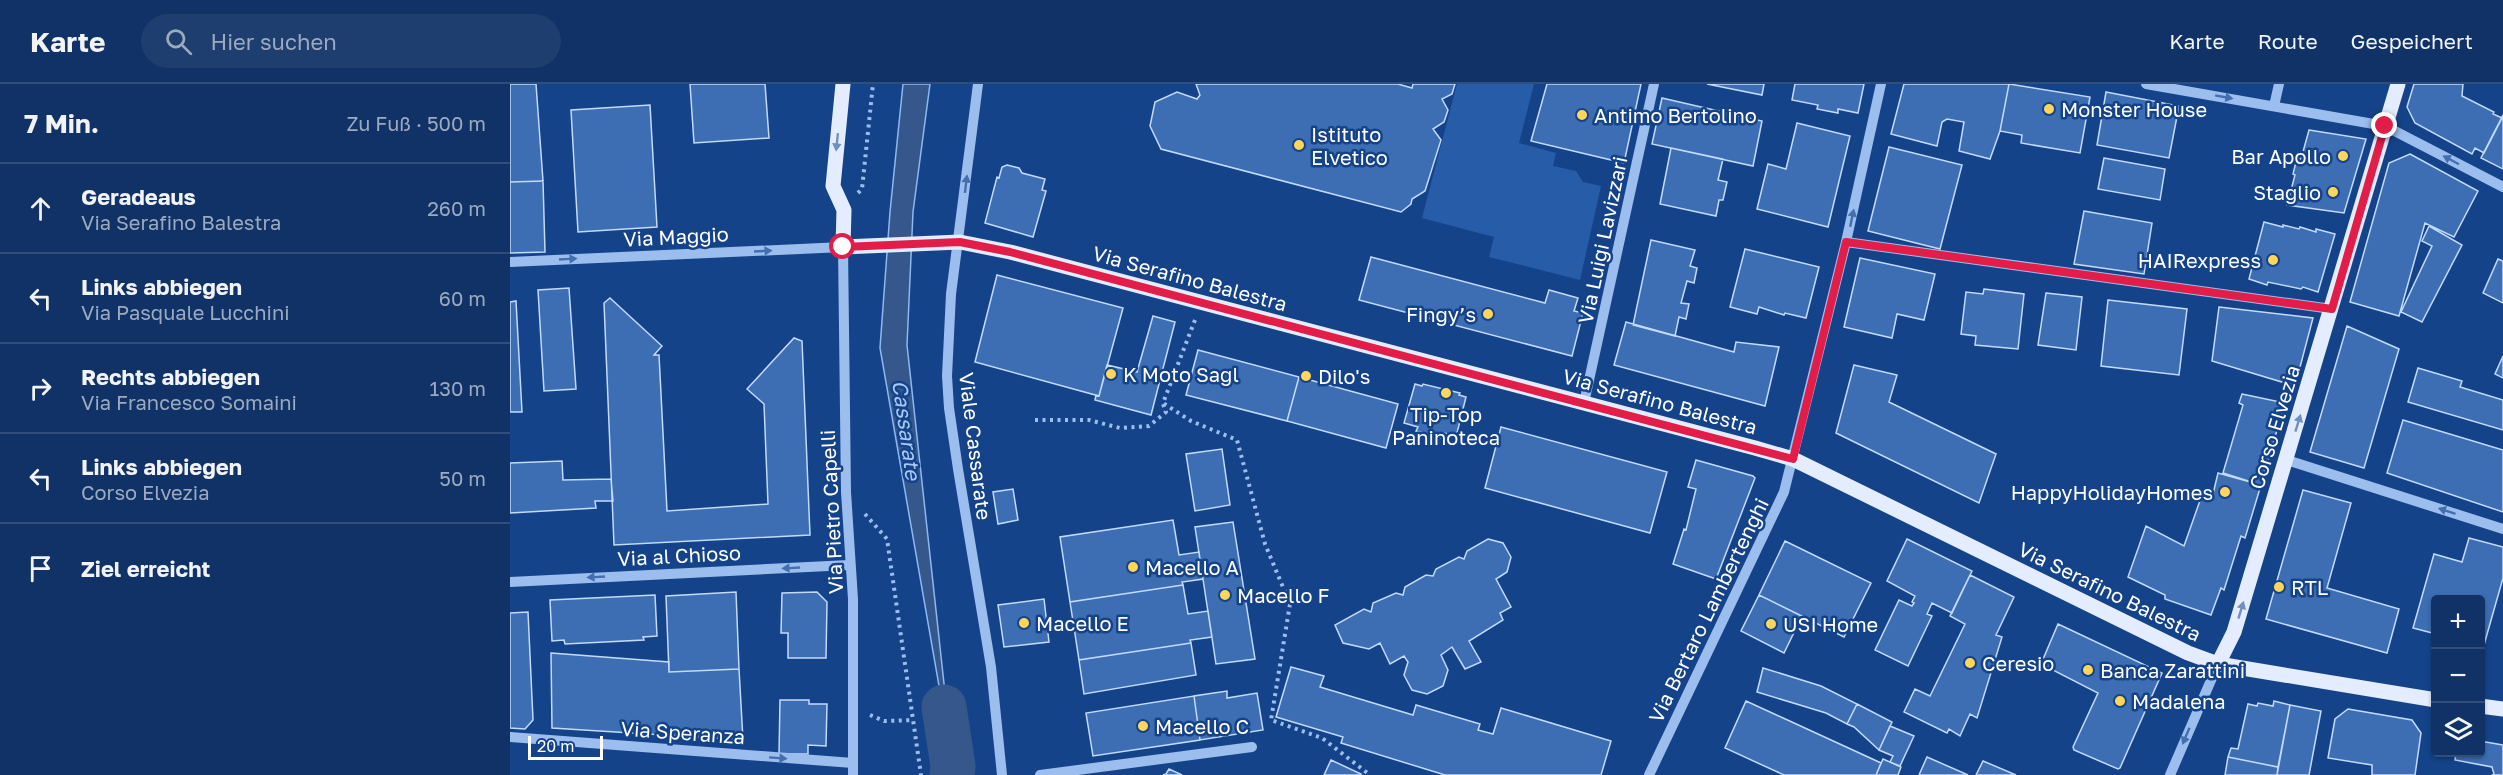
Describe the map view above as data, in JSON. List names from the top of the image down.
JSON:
{
  "streets": {
    "main road": ["Via Serafino Balestra", "Corso Elvezia"],
    "street": [
      "Via Maggio",
      "Via Luigi Lavizzari",
      "Viale Cassarate",
      "Via Pietro Capelli",
      "Via al Chioso",
      "Via Bertaro Lambertenghi",
      "Via Speranza"
    ]
  },
  "crossings": [
    ["Via Maggio", "Via Serafino Balestra"],
    ["Via Maggio", "Via Pietro Capelli"],
    ["Via Luigi Lavizzari", "Via Serafino Balestra"],
    ["Via Serafino Balestra", "Corso Elvezia"],
    ["Via Serafino Balestra", "Viale Cassarate"],
    ["Via Serafino Balestra", "Via Pietro Capelli"],
    ["Via Serafino Balestra", "Via Bertaro Lambertenghi"],
    ["Via Pietro Capelli", "Via al Chioso"],
    ["Via Pietro Capelli", "Via Speranza"]
  ],
  "one_way": ["Via Maggio", "Via al Chioso", "Via Speranza"],
  "water": ["Cassarate"],
  "places": [
    "Monster House",
    "Antimo Bertolino",
    "Istituto Elvetico",
    "Bar Apollo",
    "Staglio",
    "HAIRexpress",
    "Fingy’s",
    "K Moto Sagl",
    "Dilo's",
    "Tip-Top Paninoteca",
    "HappyHolidayHomes",
    "Macello A",
    "RTL",
    "Macello F",
    "Macello E",
    "USI Home",
    "Ceresio",
    "Banca Zarattini",
    "Madalena",
    "Macello C"
  ],
  "scale_bar": "20 m",
  "page": {
    "header": "Karte",
    "search": "Hier suchen",
    "nav": ["Karte", "Route", "Gespeichert"],
    "heading": ["7 Min.", "Zu Fuß · 500 m"],
    "list": [
      ["Geradeaus", "Via Serafino Balestra", "260 m"],
      ["Links abbiegen", "Via Pasquale Lucchini", "60 m"],
      ["Rechts abbiegen", "Via Francesco Somaini", "130 m"],
      ["Links abbiegen", "Corso Elvezia", "50 m"],
      "Ziel erreicht"
    ],
    "map_buttons": ["+", "−"],
    "scale": "20 m"
  }
}
